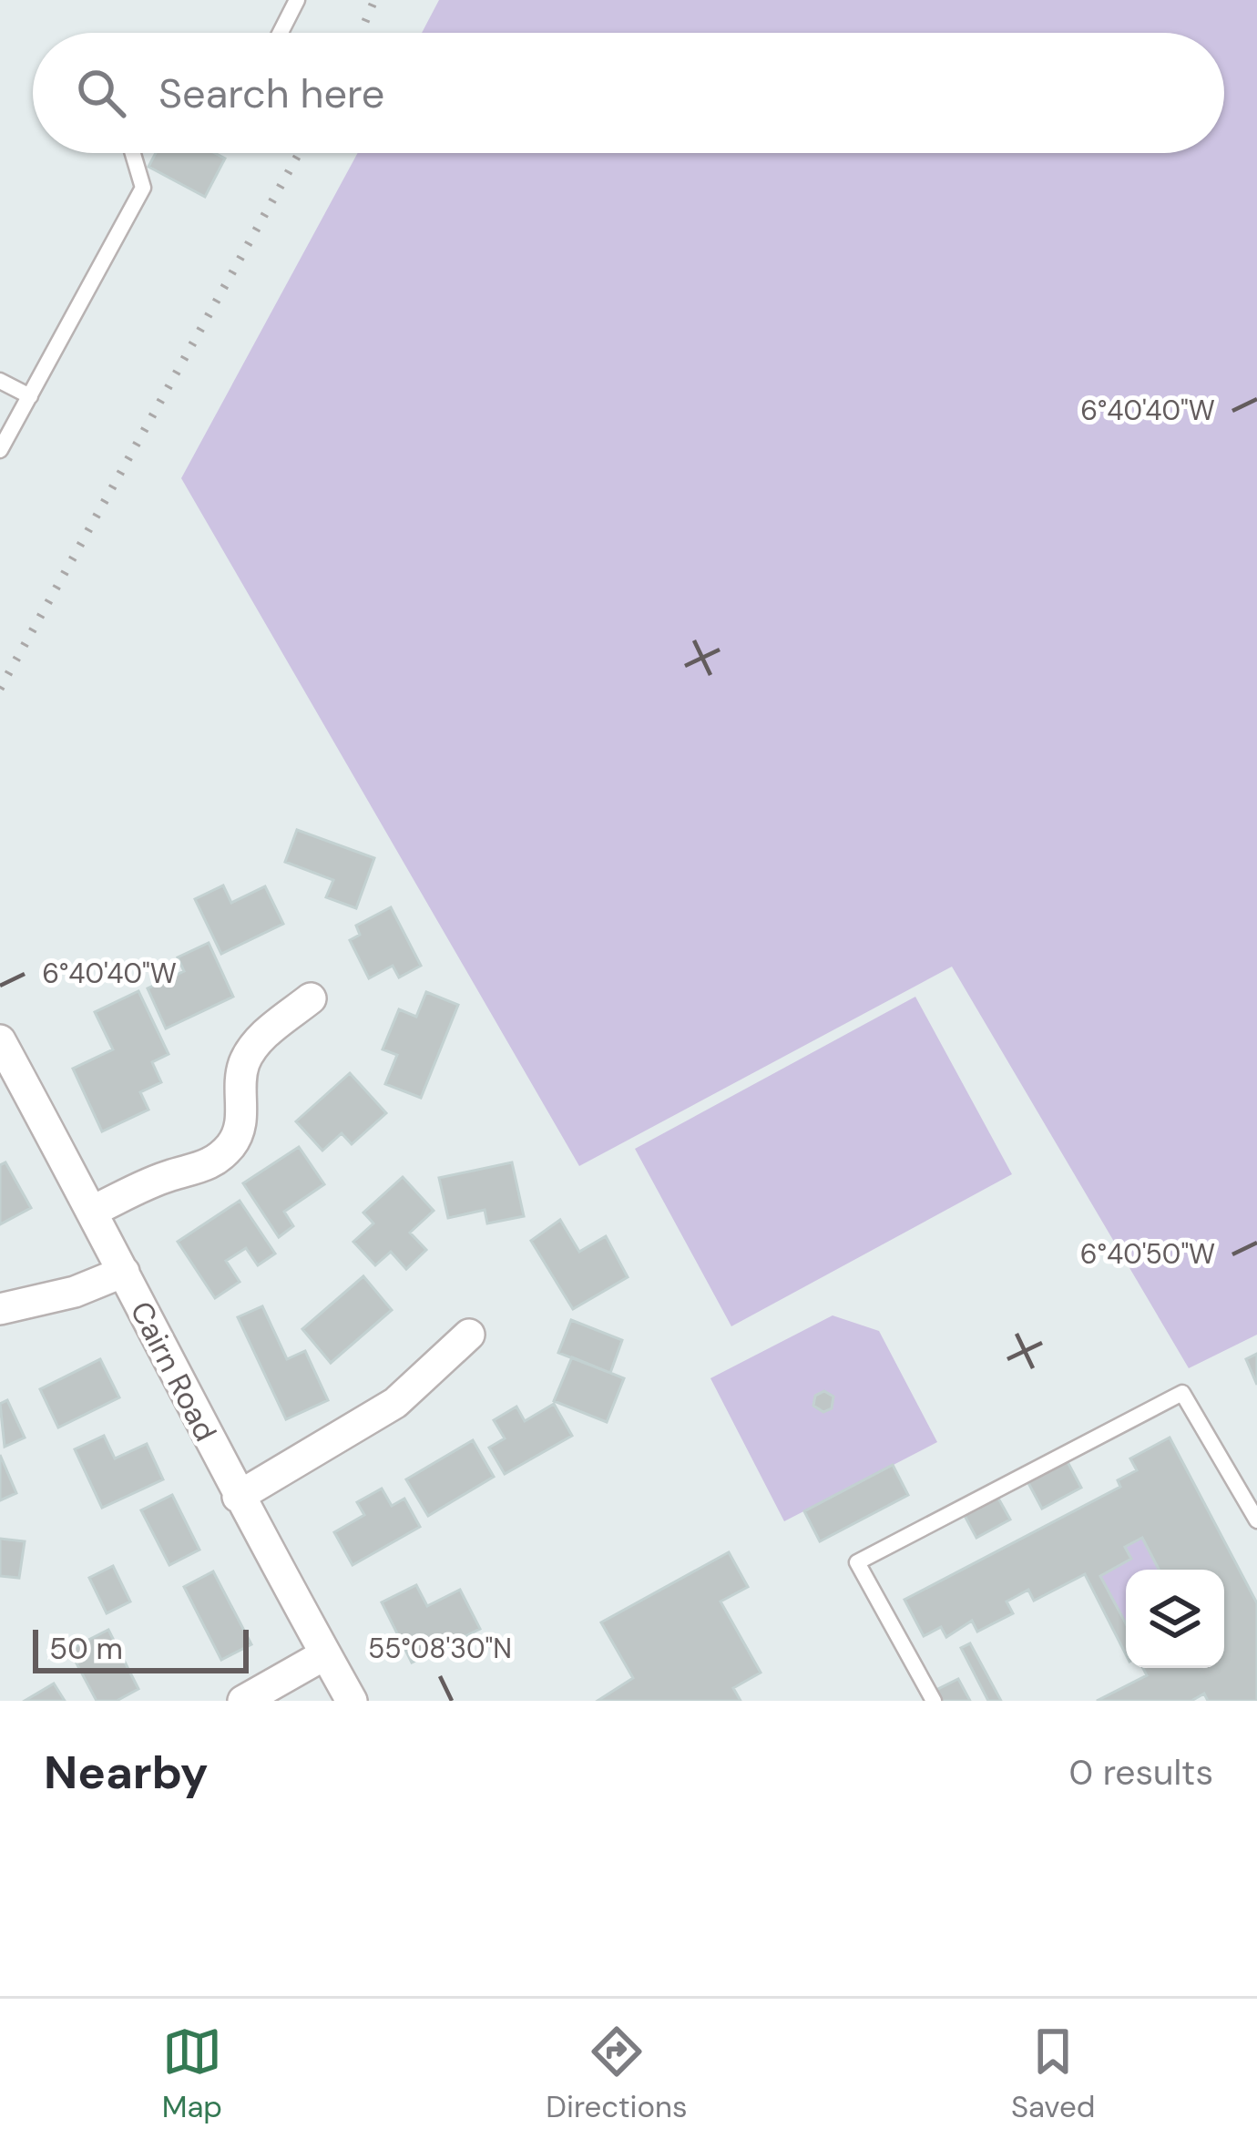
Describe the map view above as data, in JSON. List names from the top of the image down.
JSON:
{
  "streets": {
    "street": ["Cairn Road"]
  },
  "scale_bar": "50 m",
  "page": {
    "search": "Search here",
    "scale": "50 m",
    "heading": ["Nearby", "0 results"],
    "nav": ["Map", "Directions", "Saved"]
  },
  "coordinates": ["6°40'40\"W", "6°40'50\"W", "55°08'30\"N"]
}
